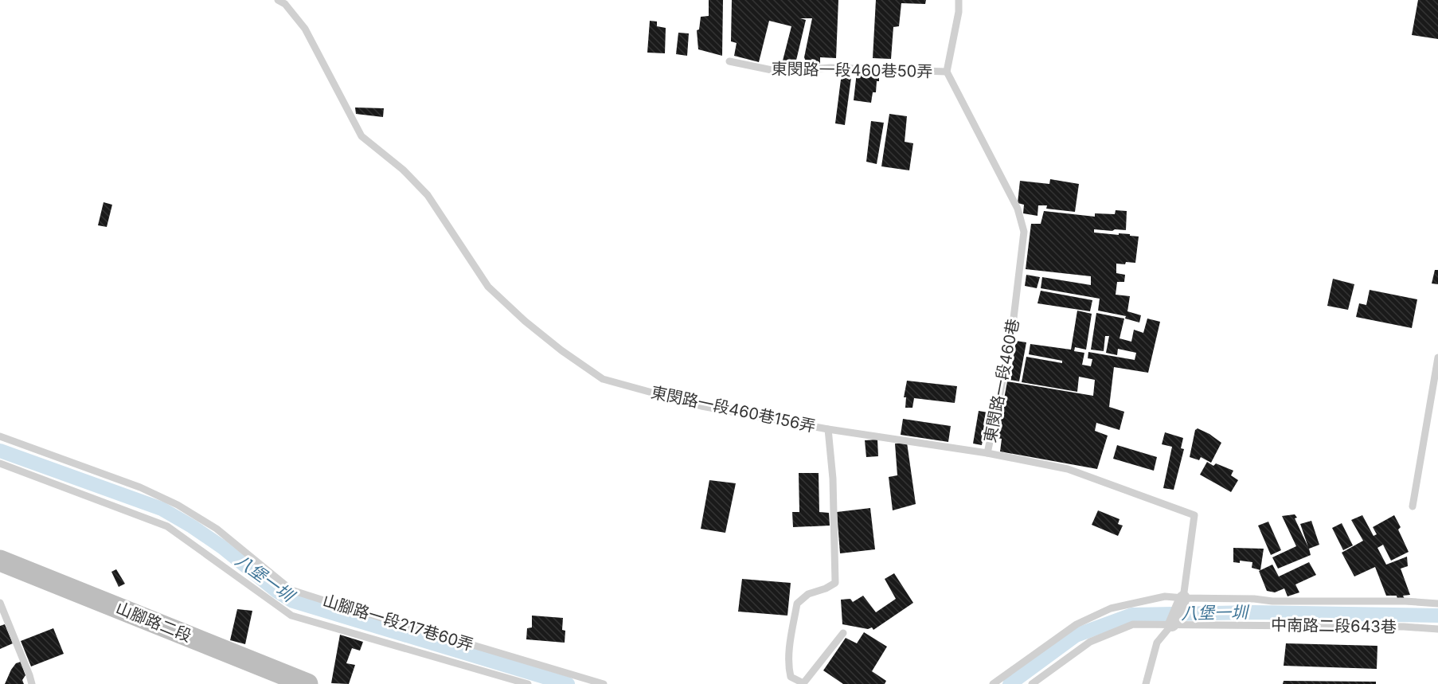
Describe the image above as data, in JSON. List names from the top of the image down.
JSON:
{
  "streets": {
    "main road": ["山腳路二段"],
    "street": ["東閔路一段460巷"],
    "lane": [
      "東閔路一段460巷50弄",
      "東閔路一段460巷156弄",
      "山腳路一段217巷60弄",
      "中南路二段643巷"
    ]
  },
  "crossings": [
    ["東閔路一段460巷50弄", "東閔路一段460巷"],
    ["東閔路一段460巷", "東閔路一段460巷156弄"],
    ["東閔路一段460巷", "中南路二段643巷"]
  ],
  "water": ["八堡一圳"]
}
